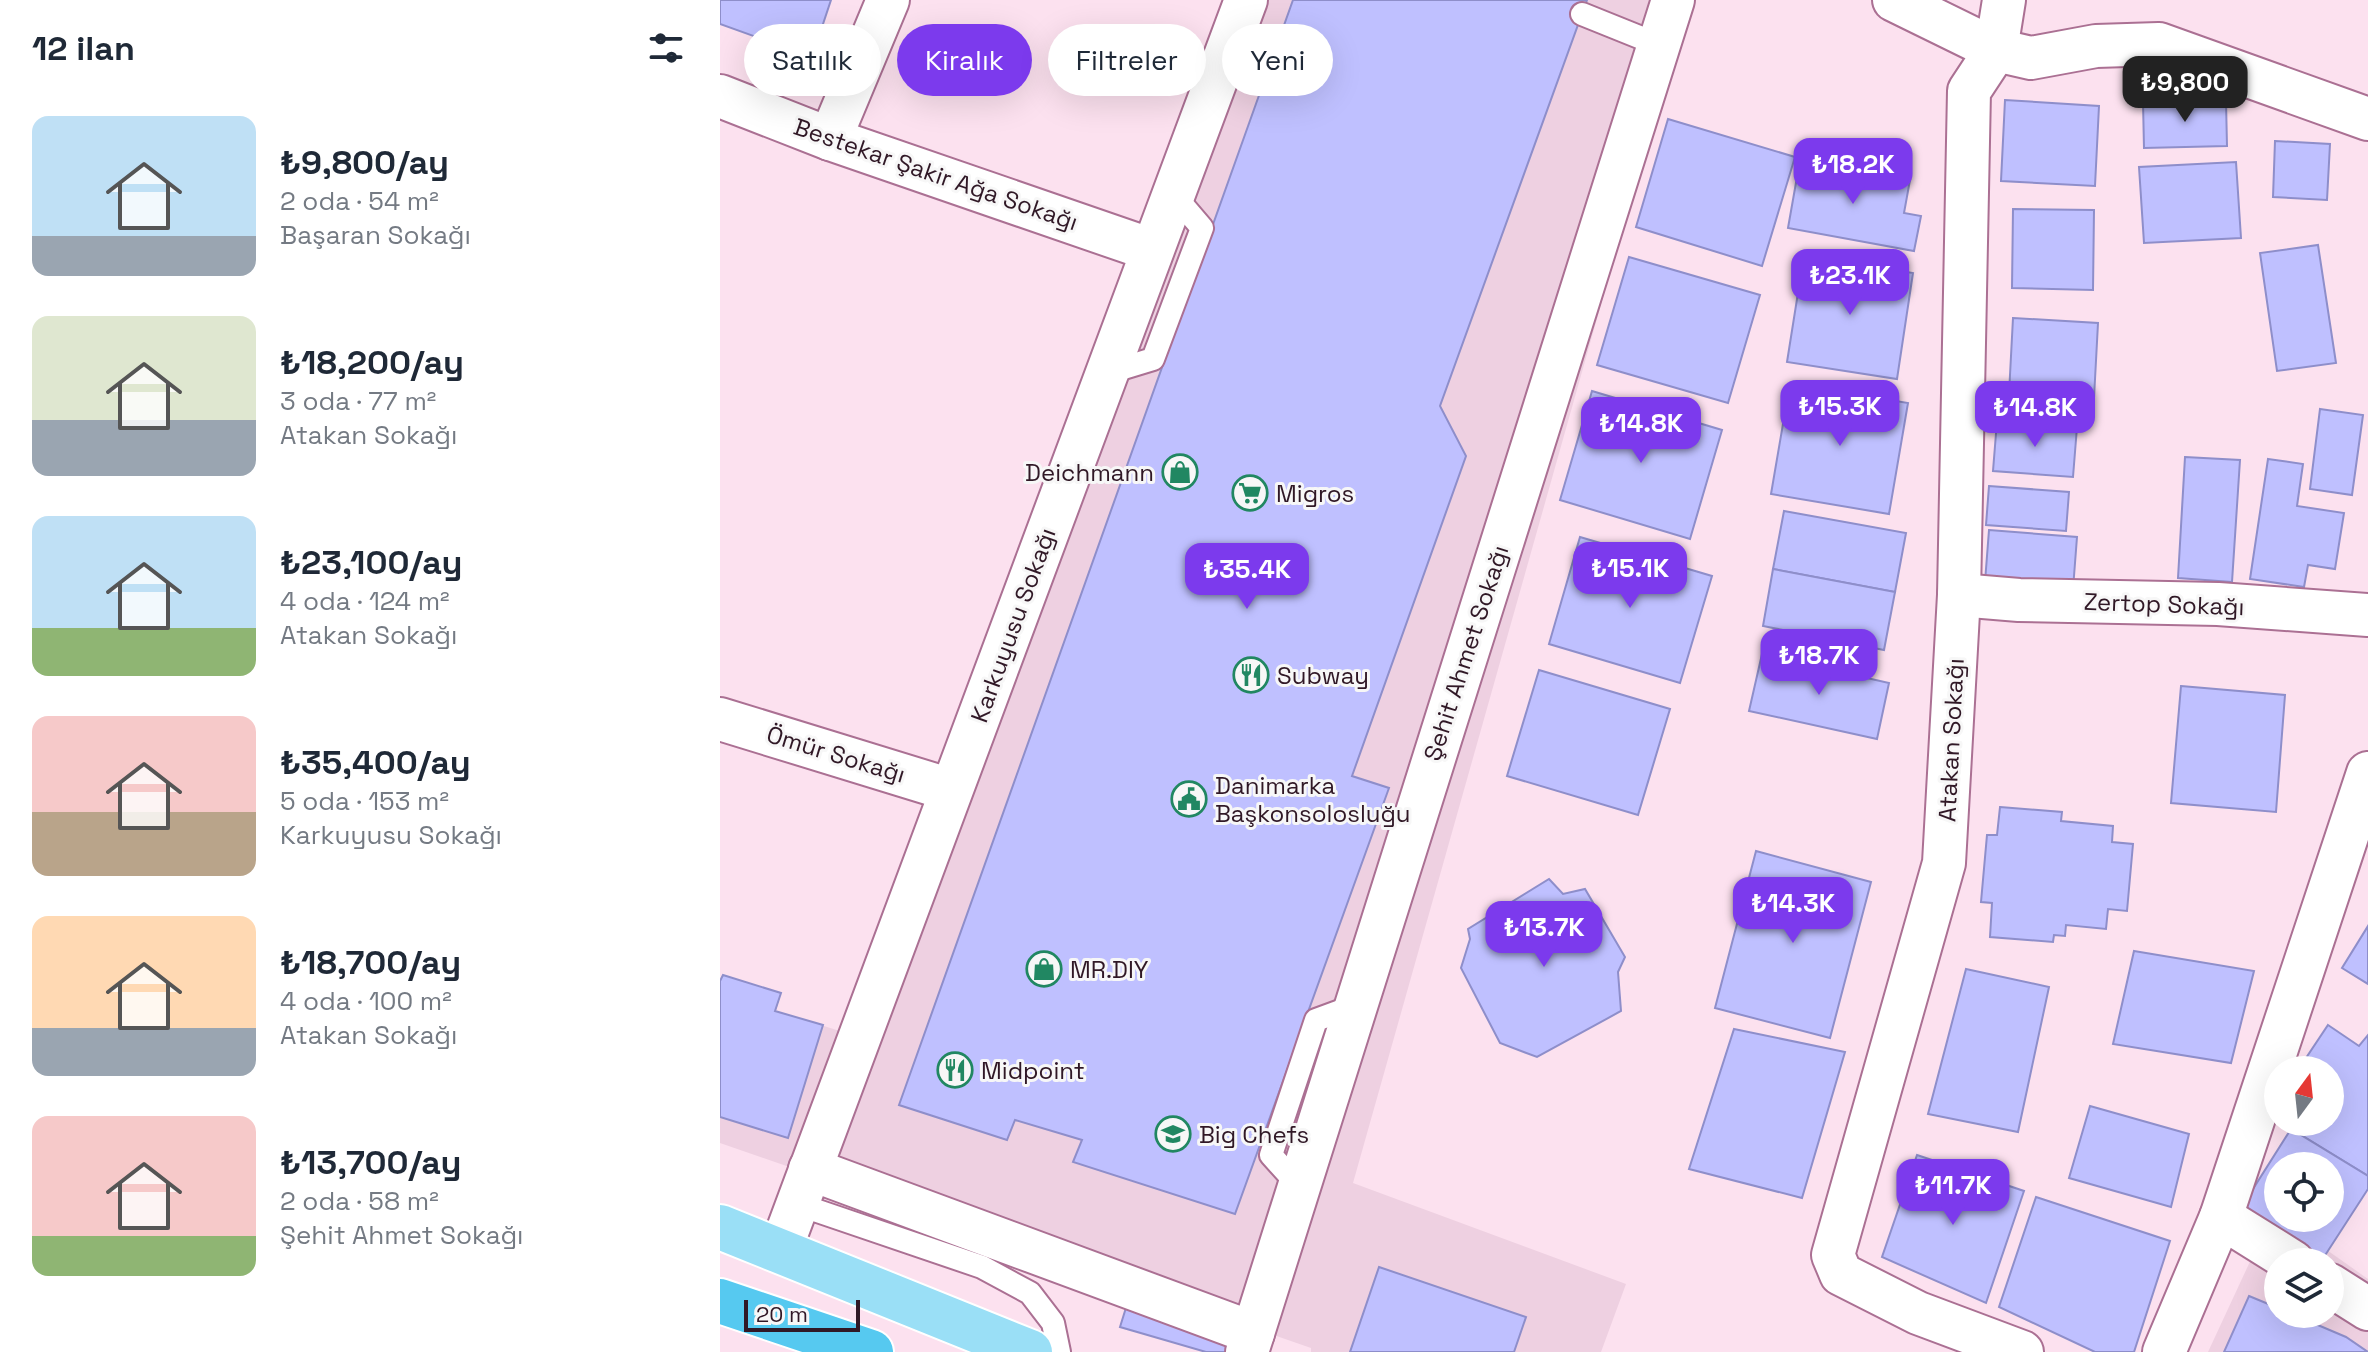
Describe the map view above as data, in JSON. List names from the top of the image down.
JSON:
{
  "streets": {
    "street": [
      "Bestekar Şakir Ağa Sokağı",
      "Zertop Sokağı",
      "Karkuyusu Sokağı",
      "Şehit Ahmet Sokağı",
      "Atakan Sokağı",
      "Ömür Sokağı"
    ]
  },
  "crossings": [
    ["Bestekar Şakir Ağa Sokağı", "Karkuyusu Sokağı"],
    ["Zertop Sokağı", "Atakan Sokağı"],
    ["Karkuyusu Sokağı", "Ömür Sokağı"]
  ],
  "places": {
    "shop": ["Deichmann", "MR.DIY"],
    "supermarket": ["Migros"],
    "restaurant": ["Subway", "Midpoint"],
    "public building": ["Danimarka Başkonsolosluğu"],
    "school or university": ["Big Chefs"]
  },
  "scale_bar": "20 m",
  "north": "top",
  "page": {
    "heading": "12 ilan",
    "chip": [
      "Satılık",
      "Kiralık",
      "Filtreler",
      "Yeni"
    ],
    "price": [
      "₺9,800",
      "₺18.2K",
      "₺23.1K",
      "₺15.3K",
      "₺14.8K",
      "₺14.8K",
      "₺15.1K",
      "₺35.4K",
      "₺18.7K",
      "₺14.3K",
      "₺13.7K",
      "₺11.7K"
    ],
    "list": [
      {
        "name": "₺9,800/ay",
        "note": "2 oda · 54 m² · Başaran Sokağı"
      },
      {
        "name": "₺18,200/ay",
        "note": "3 oda · 77 m² · Atakan Sokağı"
      },
      {
        "name": "₺23,100/ay",
        "note": "4 oda · 124 m² · Atakan Sokağı"
      },
      {
        "name": "₺35,400/ay",
        "note": "5 oda · 153 m² · Karkuyusu Sokağı"
      },
      {
        "name": "₺18,700/ay",
        "note": "4 oda · 100 m² · Atakan Sokağı"
      },
      {
        "name": "₺13,700/ay",
        "note": "2 oda · 58 m² · Şehit Ahmet Sokağı"
      }
    ],
    "scale": "20 m"
  }
}
